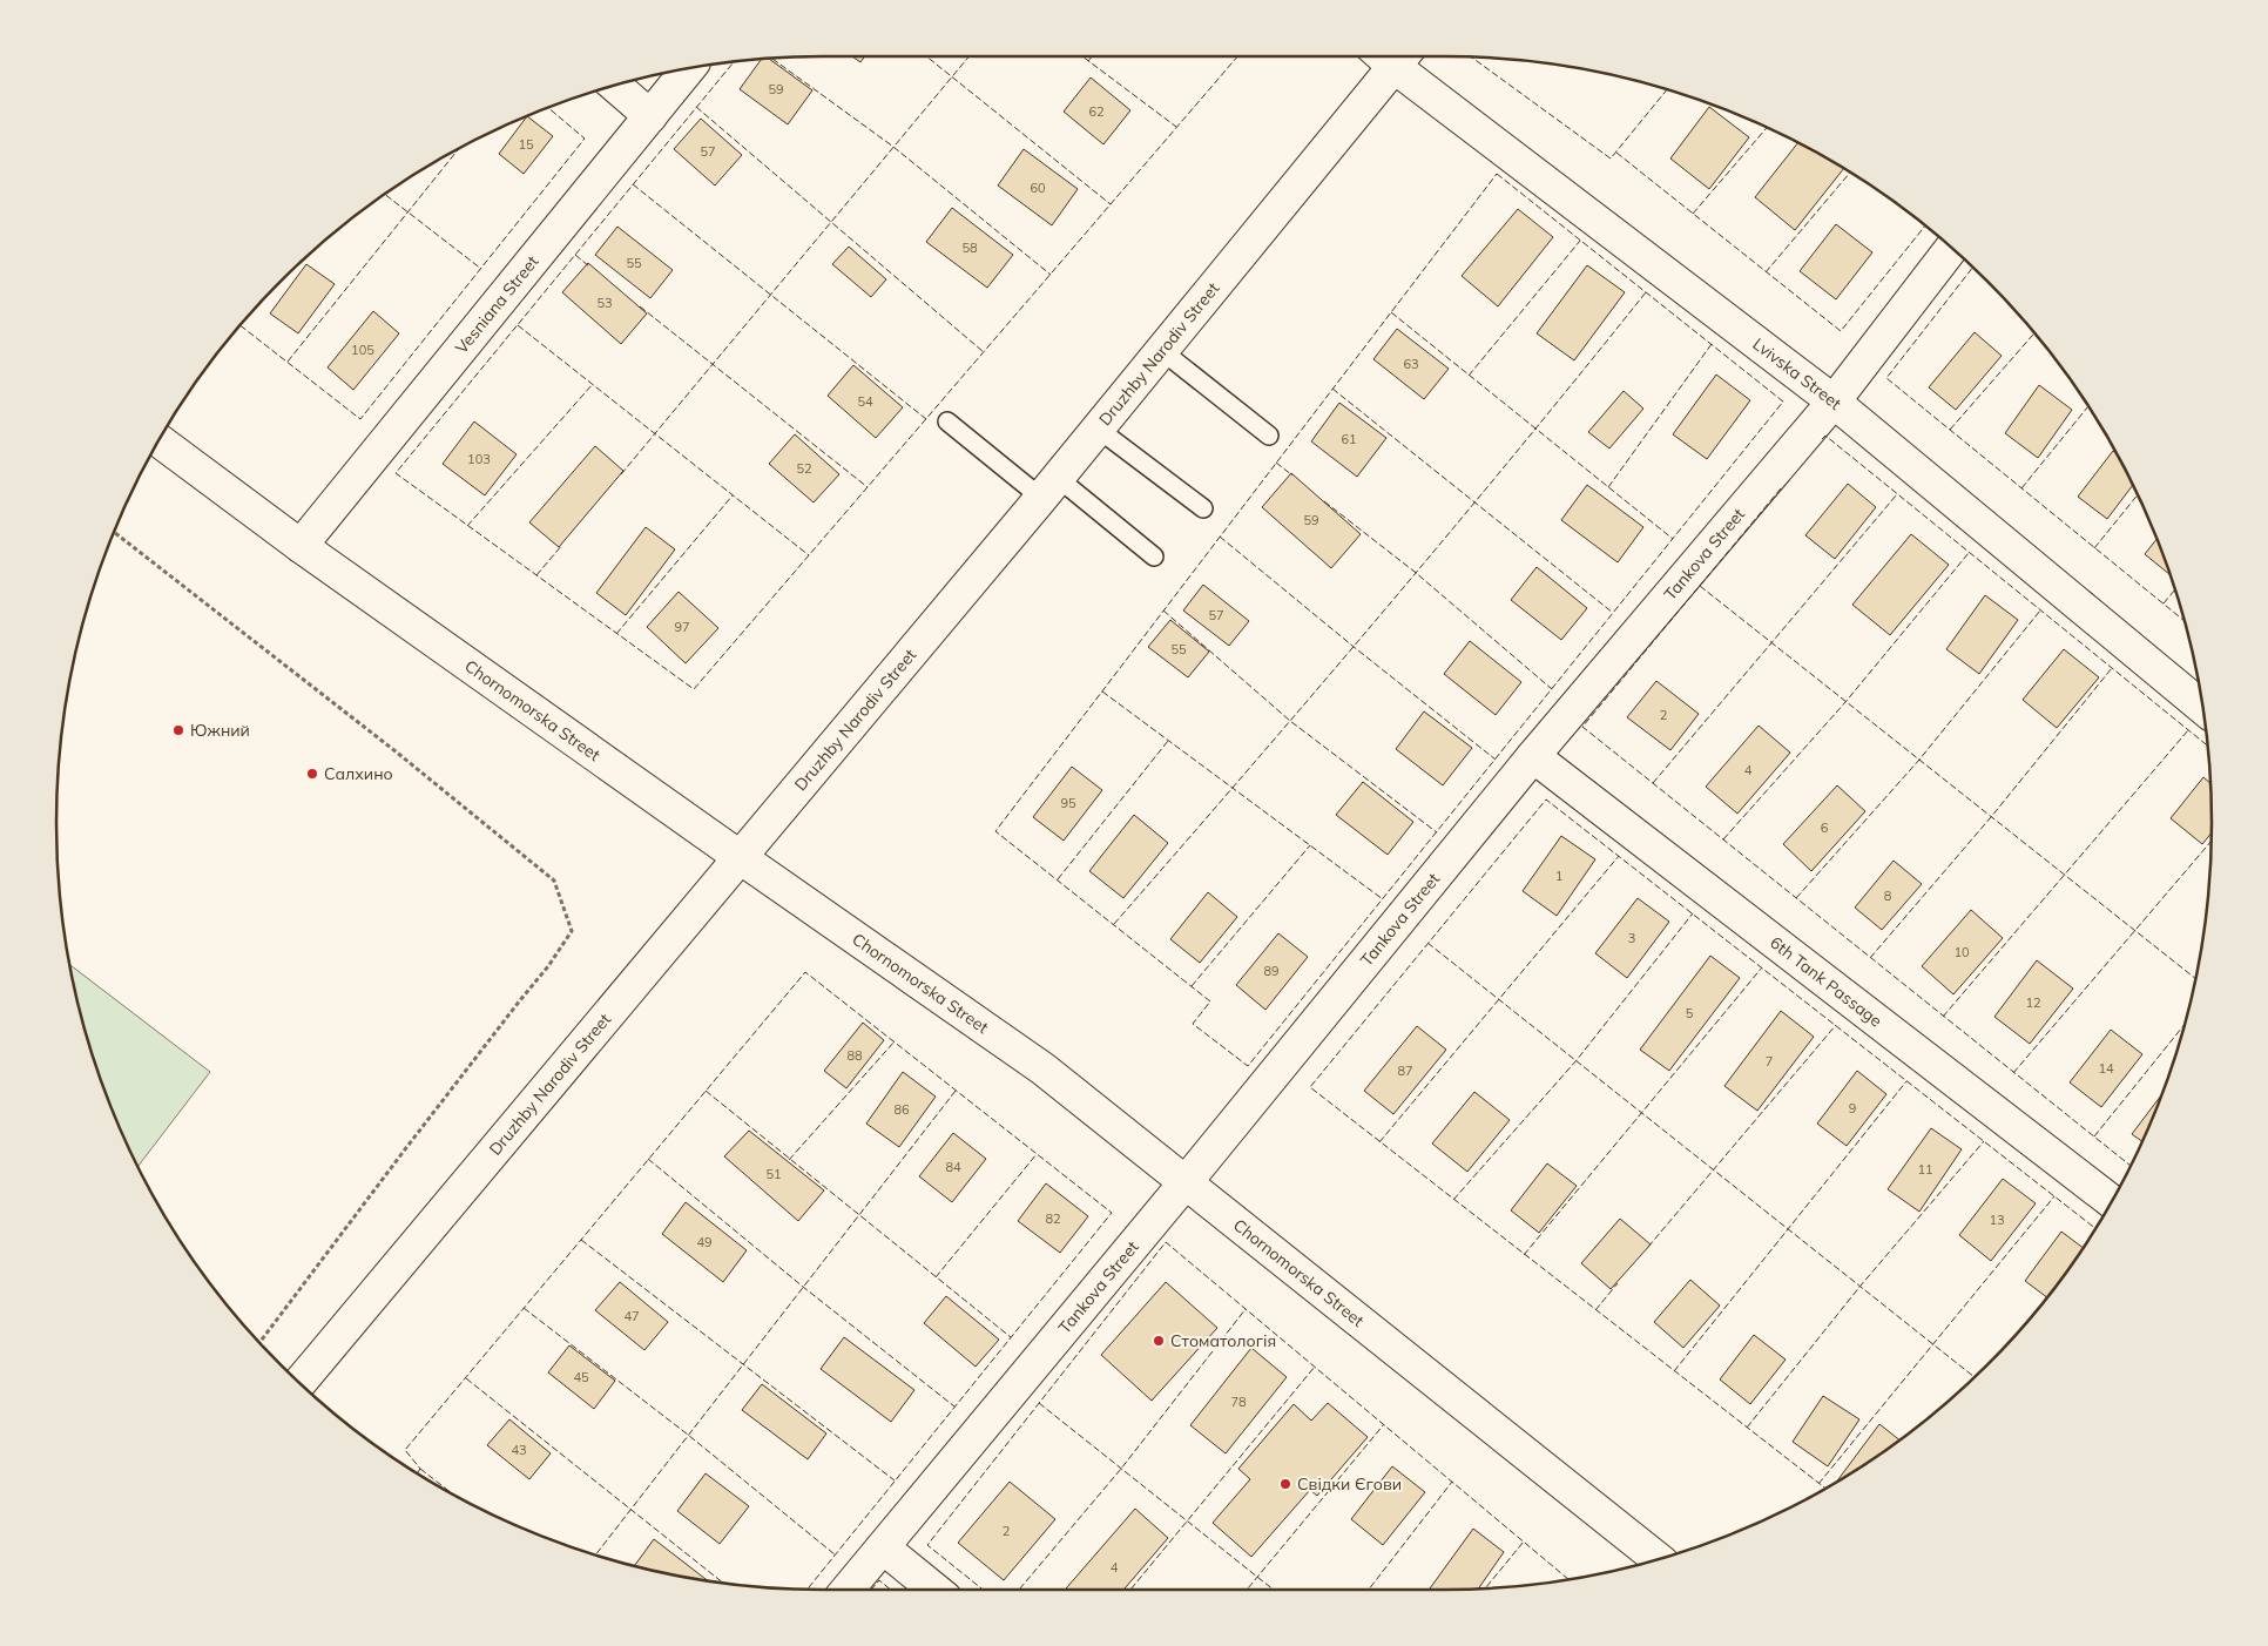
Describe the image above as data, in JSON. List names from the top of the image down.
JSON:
{
  "streets": {
    "street": [
      "Vesniana Street",
      "Druzhby Narodiv Street",
      "Lvivska Street",
      "Tankova Street",
      "Chornomorska Street",
      "6th Tank Passage"
    ]
  },
  "crossings": [
    ["Vesniana Street", "Chornomorska Street"],
    ["Druzhby Narodiv Street", "Lvivska Street"],
    ["Druzhby Narodiv Street", "Chornomorska Street"],
    ["Lvivska Street", "Tankova Street"],
    ["Tankova Street", "Chornomorska Street"],
    ["Tankova Street", "6th Tank Passage"]
  ],
  "places": [
    "Южний",
    "Салхино",
    "Стоматологія",
    "Свідки Єгови"
  ],
  "house_numbers": [
    "59",
    "62",
    "15",
    "57",
    "60",
    "58",
    "55",
    "53",
    "105",
    "63",
    "54",
    "61",
    "103",
    "52",
    "59",
    "57",
    "97",
    "55",
    "2",
    "4",
    "95",
    "6",
    "1",
    "8",
    "3",
    "10",
    "89",
    "12",
    "5",
    "88",
    "7",
    "14",
    "87",
    "9",
    "86",
    "84",
    "11",
    "51",
    "82",
    "13",
    "49",
    "47",
    "45",
    "78",
    "43",
    "2",
    "4"
  ]
}
